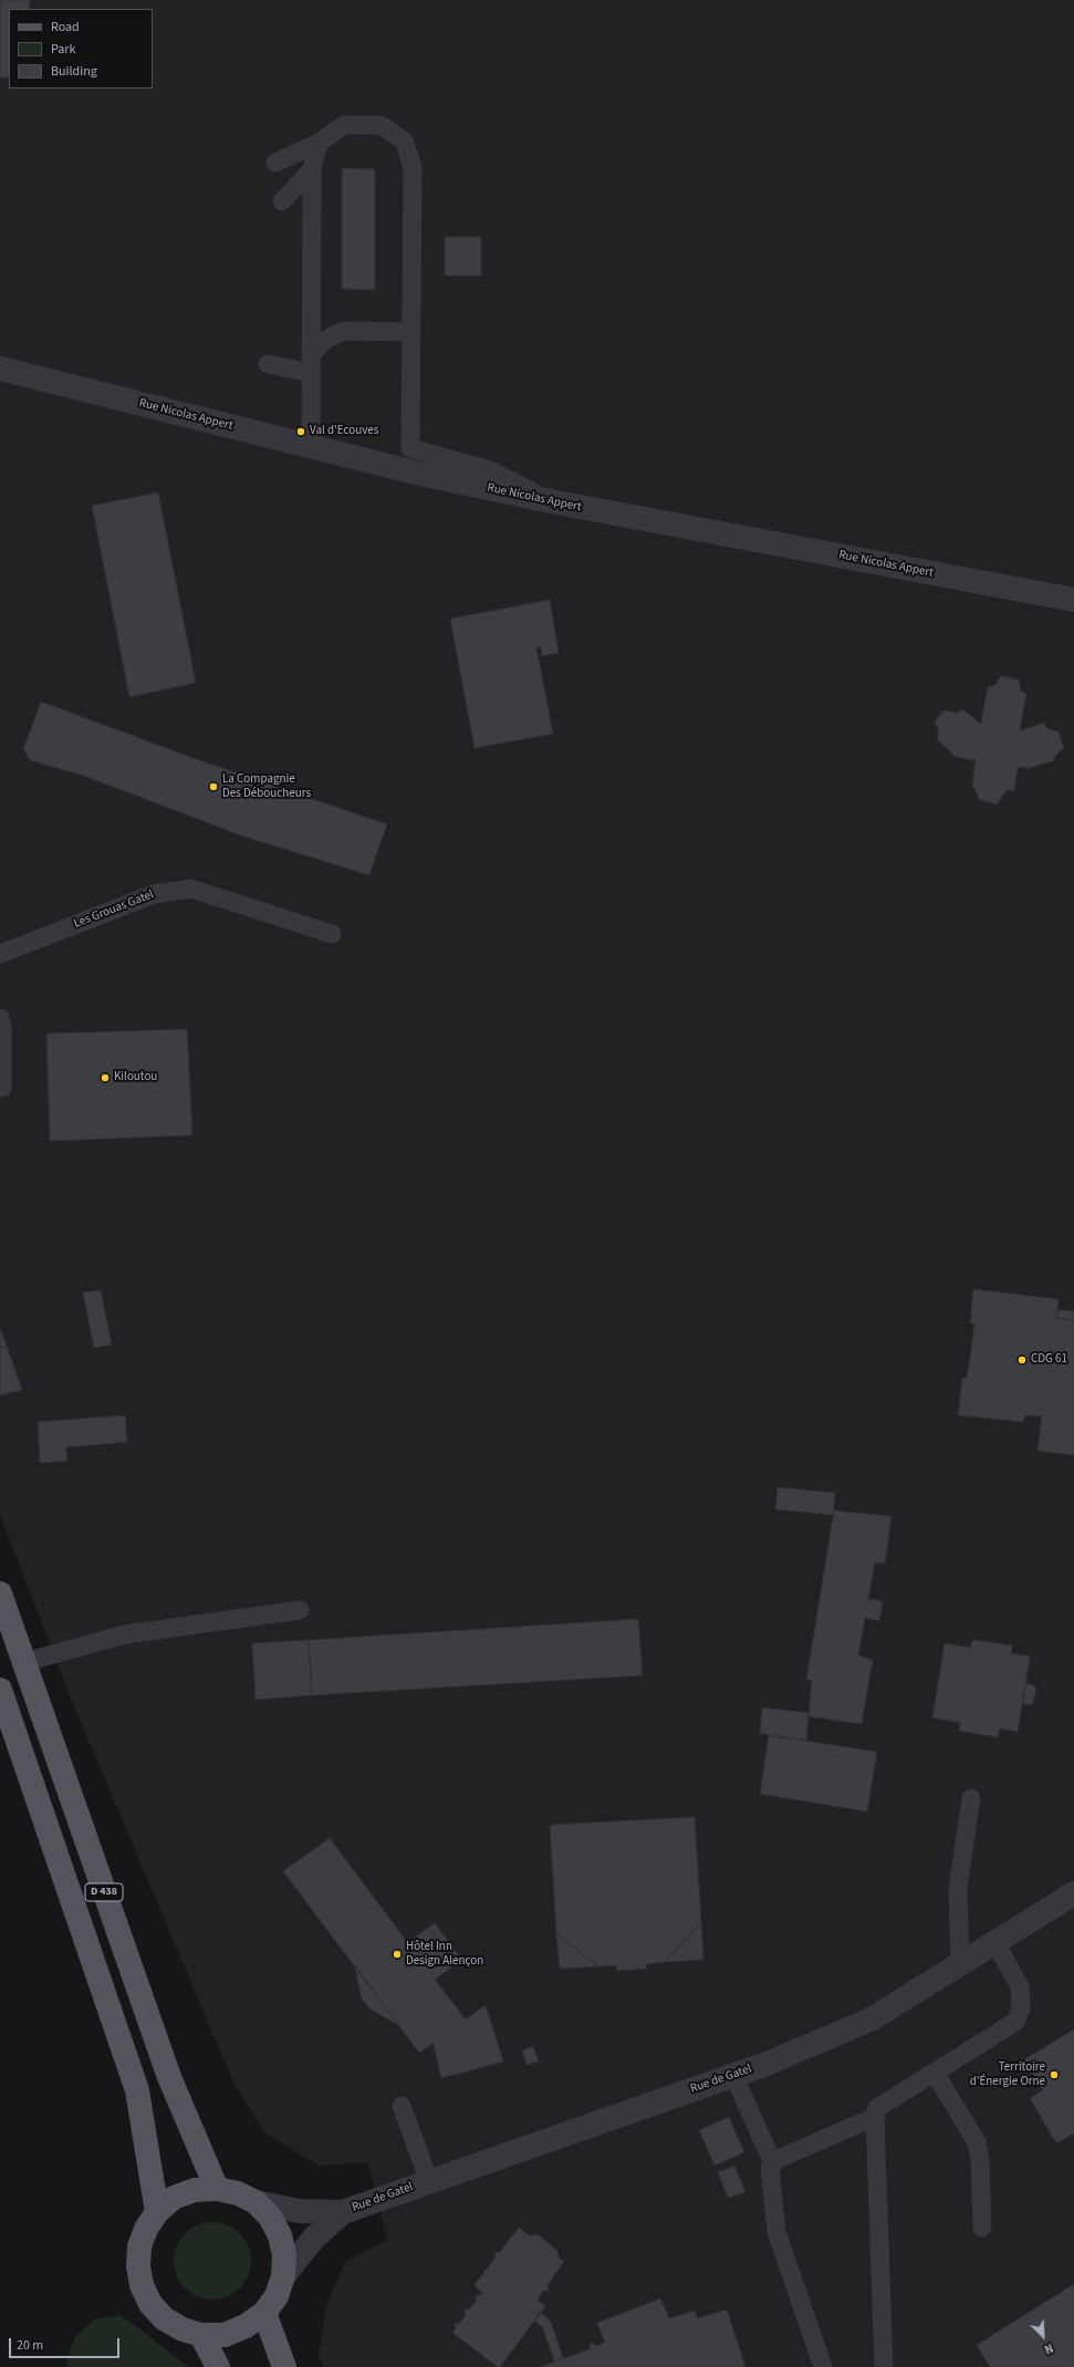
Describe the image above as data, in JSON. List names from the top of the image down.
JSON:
{
  "streets": {
    "main road": ["D 438"],
    "street": ["Rue Nicolas Appert", "Rue de Gatel"],
    "lane": ["Les Grouas Gatel"]
  },
  "crossings": [
    ["D 438", "Rue de Gatel"]
  ],
  "places": [
    "Val d'Ecouves",
    "La Compagnie Des Déboucheurs",
    "Kiloutou",
    "CDG 61",
    "Hôtel Inn Design Alençon",
    "Territoire d'Énergie Orne"
  ],
  "legend": ["Road", "Park", "Building"],
  "scale_bar": "20 m",
  "north": "bottom right"
}
